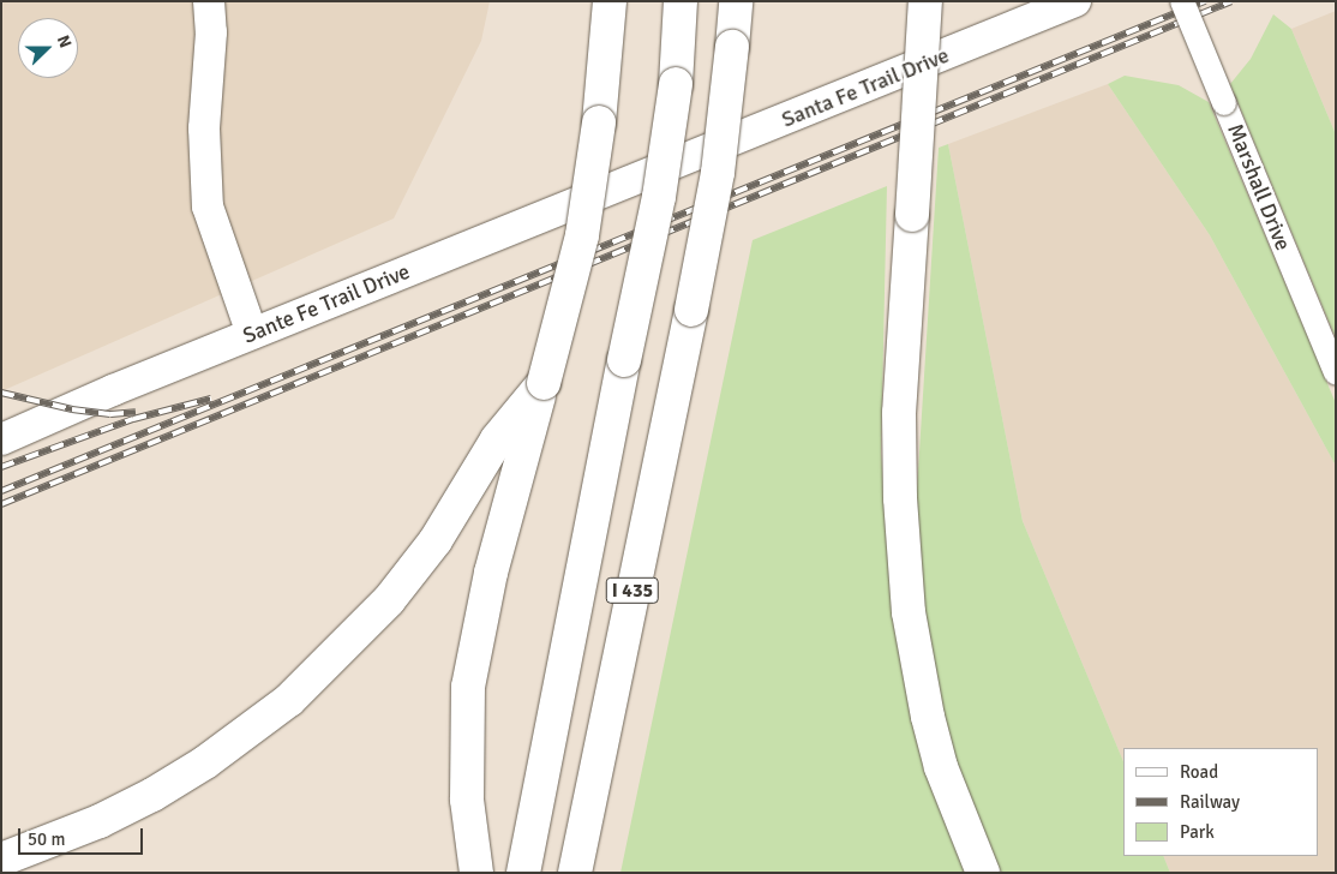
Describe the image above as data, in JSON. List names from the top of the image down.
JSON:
{
  "streets": {
    "highway": ["I 435"],
    "main road": ["Santa Fe Trail Drive", "Sante Fe Trail Drive"],
    "street": ["Marshall Drive"]
  },
  "crossings": [
    ["Santa Fe Trail Drive", "Sante Fe Trail Drive"]
  ],
  "legend": ["Road", "Railway", "Park"],
  "scale_bar": "50 m",
  "north": "right"
}
